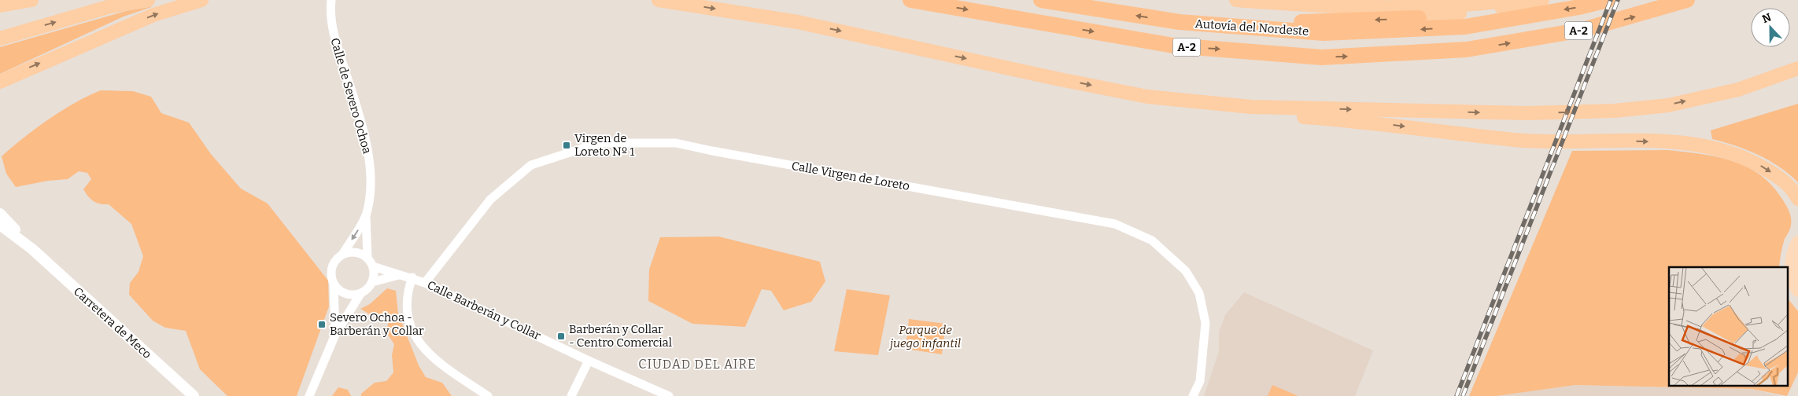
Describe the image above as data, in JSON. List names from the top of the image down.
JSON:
{
  "streets": {
    "highway": ["Autovía del Nordeste", "A-2"],
    "street": [
      "Calle de Severo Ochoa",
      "Calle Virgen de Loreto",
      "Calle Barberán y Collar",
      "Carretera de Meco"
    ]
  },
  "crossings": [
    ["Autovía del Nordeste", "A-2"],
    ["Calle de Severo Ochoa", "Calle Barberán y Collar"],
    ["Calle Virgen de Loreto", "Calle Barberán y Collar"]
  ],
  "districts": ["CIUDAD DEL AIRE"],
  "parks": ["Parque de juego infantil"],
  "places": {
    "transit": ["Virgen de Loreto Nº 1", "Severo Ochoa - Barberán y Collar", "Barberán y Collar - Centro Comercial"]
  },
  "north": "top"
}
